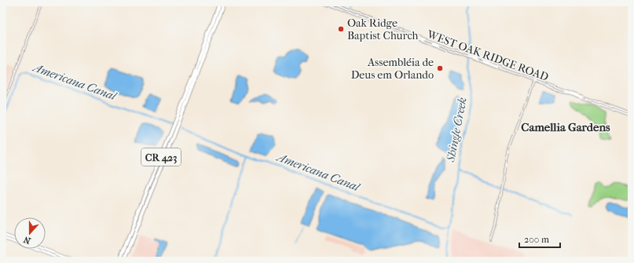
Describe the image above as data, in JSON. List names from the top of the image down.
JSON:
{
  "streets": {
    "highway": ["CR 423"],
    "street": ["WEST OAK RIDGE ROAD"]
  },
  "districts": ["Camellia Gardens"],
  "water": ["Americana Canal", "Shingle Creek"],
  "places": ["Oak Ridge Baptist Church", "Assembléia de Deus em Orlando"],
  "scale_bar": "200 m",
  "north": "bottom"
}
